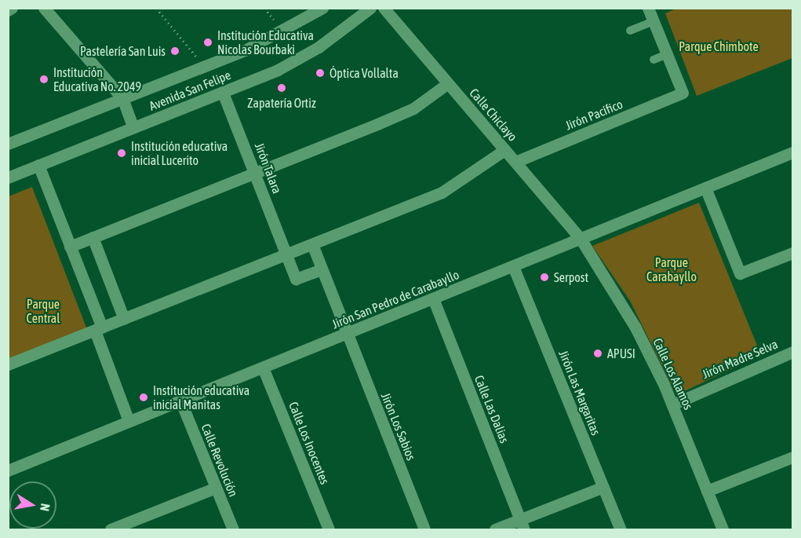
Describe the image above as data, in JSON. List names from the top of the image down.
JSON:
{
  "streets": {
    "street": [
      "Avenida San Felipe",
      "Calle Chiclayo",
      "Jirón Pacífico",
      "Jirón Talara",
      "Jirón San Pedro de Carabayllo",
      "Jirón Madre Selva",
      "Calle Los Alamos",
      "Jirón Las Margaritas",
      "Calle Las Dalias",
      "Jirón Los Sabios",
      "Calle Los Inocentes",
      "Calle Revolución"
    ]
  },
  "crossings": [
    ["Avenida San Felipe", "Jirón Talara"],
    ["Calle Chiclayo", "Jirón Pacífico"],
    ["Calle Chiclayo", "Jirón San Pedro de Carabayllo"],
    ["Calle Chiclayo", "Calle Los Alamos"],
    ["Jirón Talara", "Jirón Los Sabios"],
    ["Jirón San Pedro de Carabayllo", "Calle Los Alamos"],
    ["Jirón San Pedro de Carabayllo", "Jirón Las Margaritas"],
    ["Jirón San Pedro de Carabayllo", "Calle Las Dalias"],
    ["Jirón San Pedro de Carabayllo", "Jirón Los Sabios"],
    ["Jirón San Pedro de Carabayllo", "Calle Los Inocentes"],
    ["Jirón San Pedro de Carabayllo", "Calle Revolución"],
    ["Jirón Madre Selva", "Calle Los Alamos"]
  ],
  "parks": ["Parque Chimbote", "Parque Carabayllo", "Parque Central"],
  "places": [
    "Institución Educativa Nicolas Bourbaki",
    "Pastelería San Luis",
    "Óptica Vollalta",
    "Institución Educativa No. 2049",
    "Zapatería Ortiz",
    "Institución educativa inicial Lucerito",
    "Serpost",
    "APUSI",
    "Institución educativa inicial Manitas"
  ],
  "north": "right"
}
